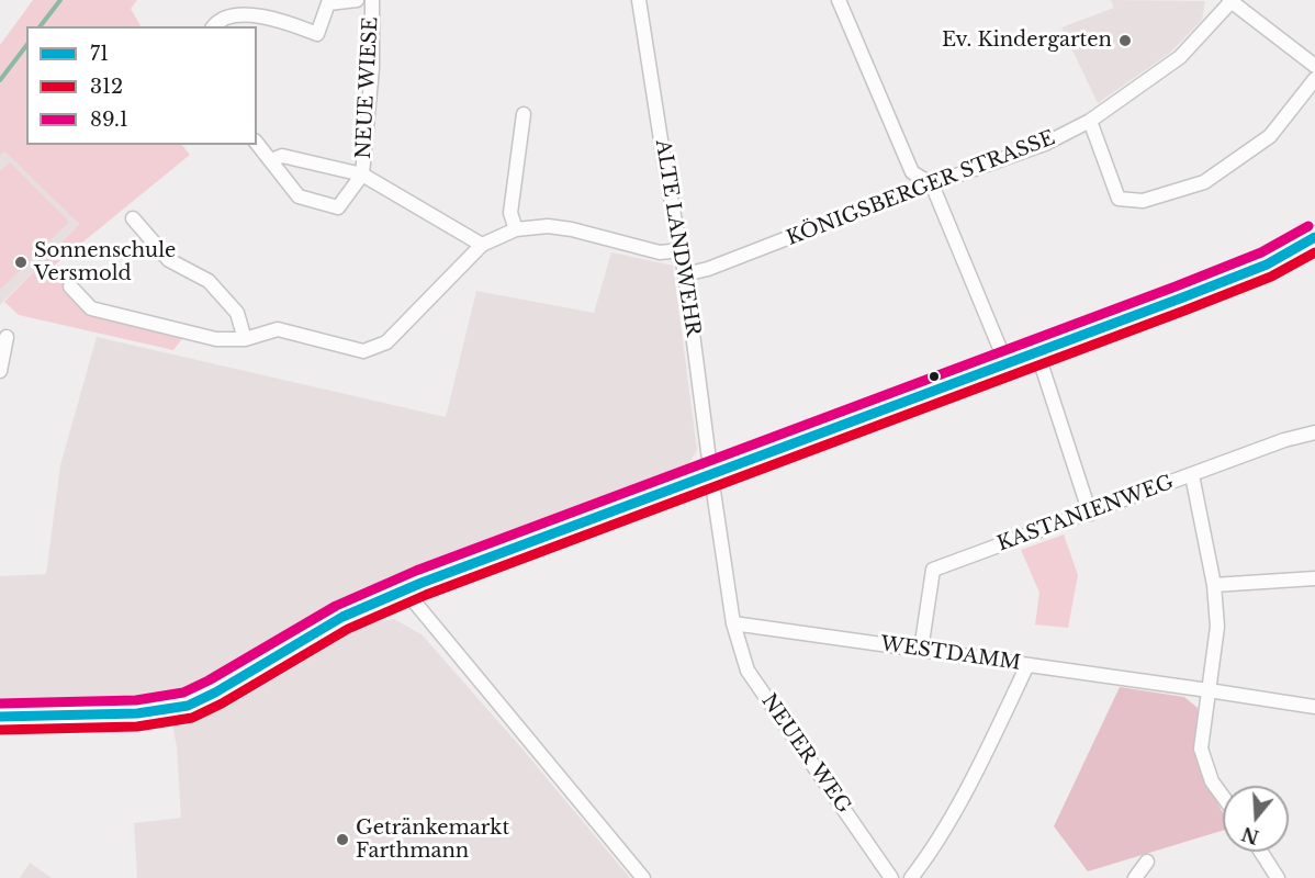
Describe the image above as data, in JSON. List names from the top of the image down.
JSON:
{
  "streets": {
    "street": [
      "NEUE WIESE",
      "KÖNIGSBERGER STRASSE",
      "ALTE LANDWEHR",
      "KASTANIENWEG",
      "WESTDAMM",
      "NEUER WEG"
    ]
  },
  "crossings": [
    ["KÖNIGSBERGER STRASSE", "ALTE LANDWEHR"],
    ["KASTANIENWEG", "WESTDAMM"],
    ["WESTDAMM", "NEUER WEG"]
  ],
  "places": ["Ev. Kindergarten", "Sonnenschule Versmold", "Getränkemarkt Farthmann"],
  "lines": ["transit line 89.1", "transit line 71", "transit line 312"],
  "legend": ["71", "312", "89.1"],
  "north": "bottom"
}
